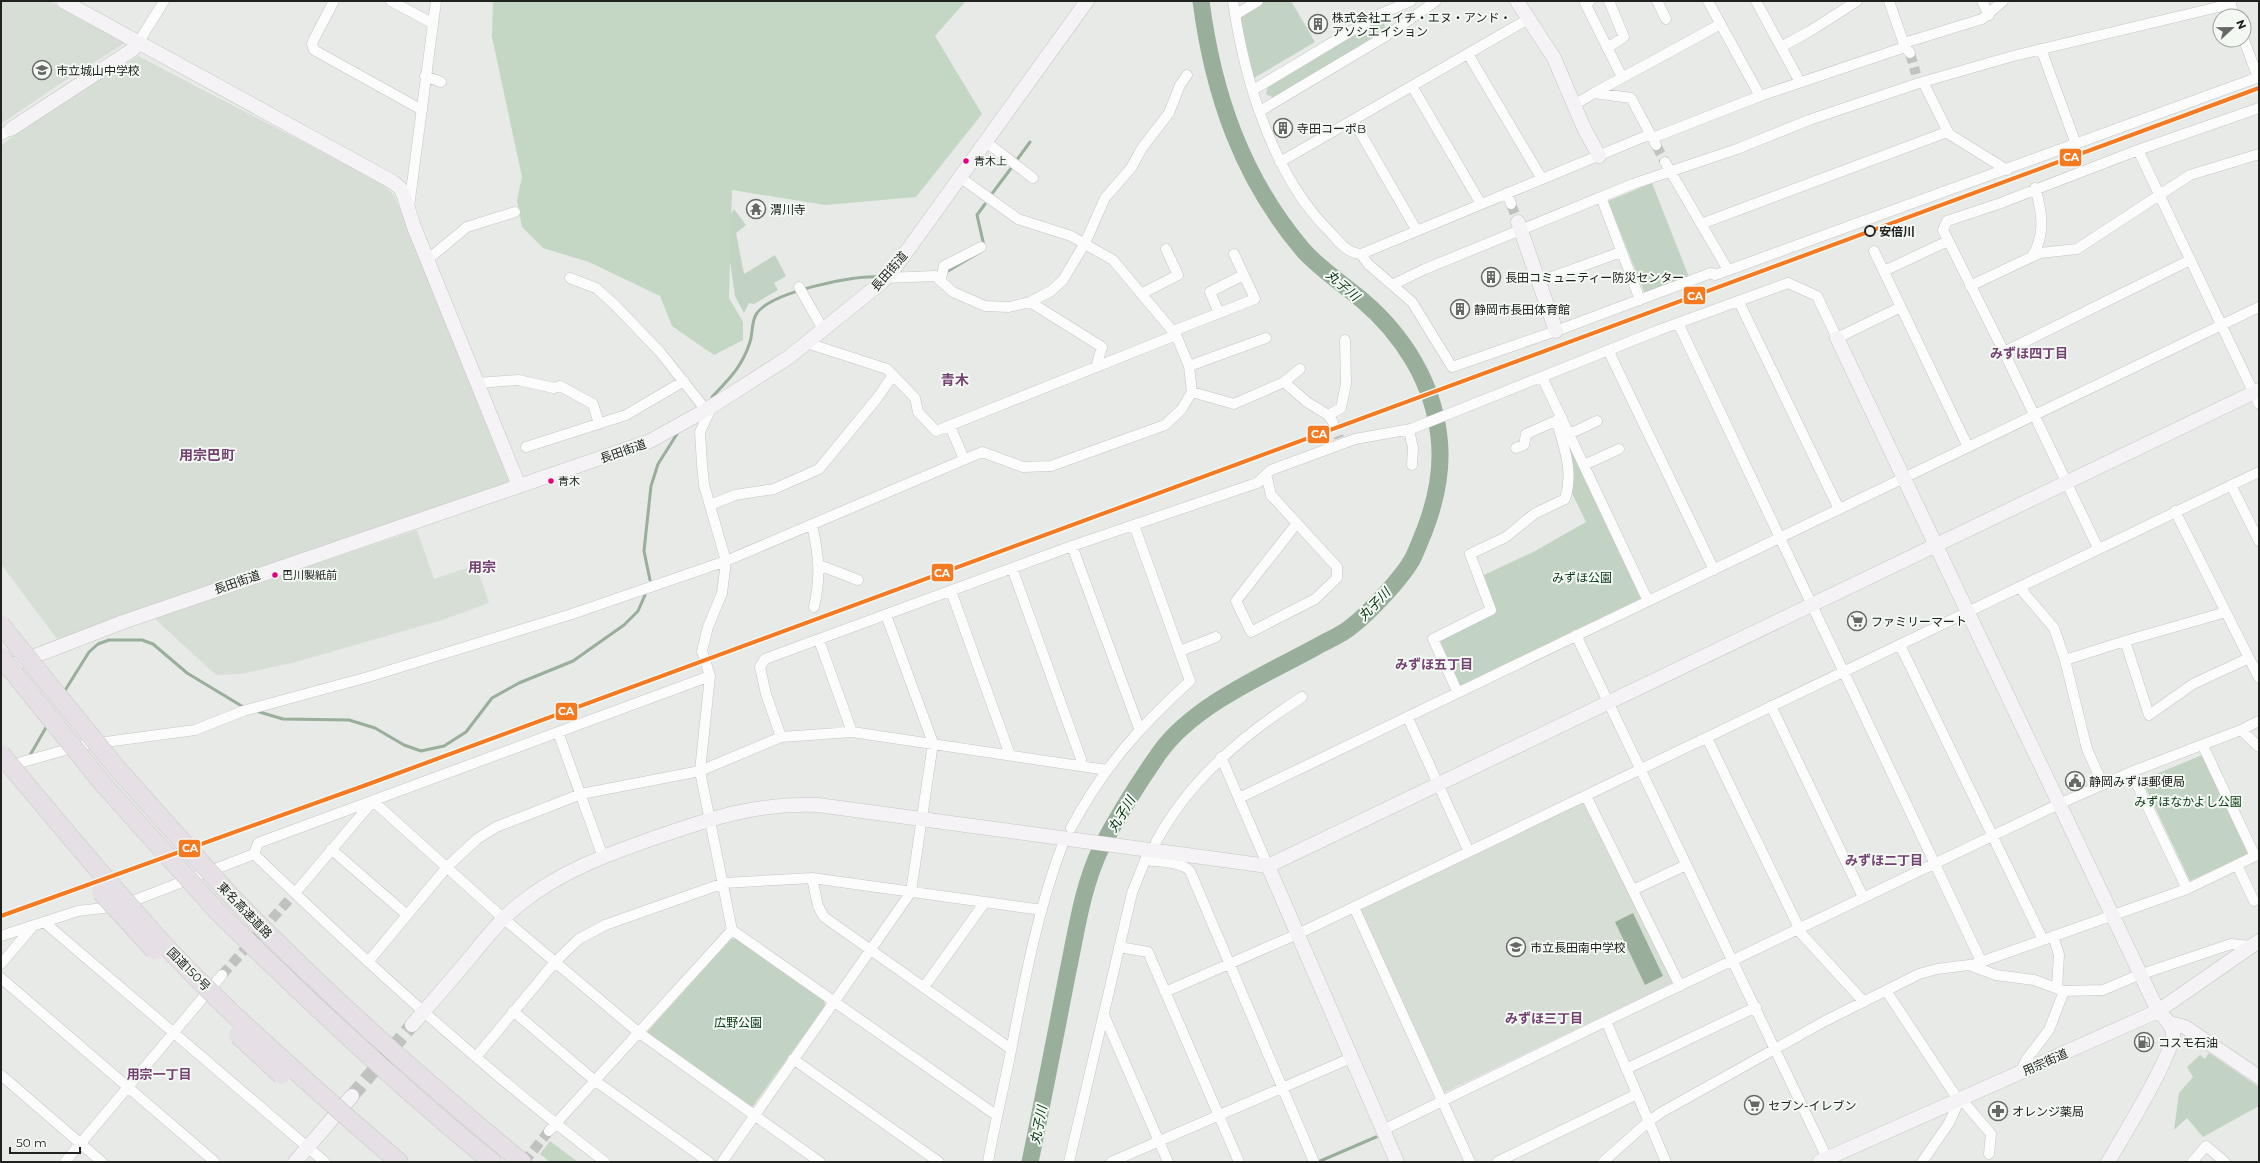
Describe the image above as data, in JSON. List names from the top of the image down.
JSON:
{
  "streets": {
    "highway": ["東名高速道路", "国道150号"],
    "street": ["長田街道", "用宗街道"]
  },
  "districts": [
    "みずほ四丁目",
    "青木",
    "用宗巴町",
    "用宗",
    "みずほ五丁目",
    "みずほ二丁目",
    "みずほ三丁目",
    "用宗一丁目"
  ],
  "water": ["丸子川"],
  "parks": ["みずほ公園", "みずほなかよし公園", "広野公園"],
  "places": {
    "building": [
      "株式会社エイチ・エヌ・アンド・ アソシエイション",
      "寺田コーポB",
      "長田コミュニティー防災センター",
      "静岡市長田体育館"
    ],
    "school or university": ["市立城山中学校", "市立長田南中学校"],
    "other": [
      "青木上",
      "安倍川",
      "青木",
      "巴川製紙前"
    ],
    "temple": ["渭川寺"],
    "supermarket": ["ファミリーマート", "セブン-イレブン"],
    "public building": ["静岡みずほ郵便局"],
    "fuel station": ["コスモ石油"],
    "pharmacy": ["オレンジ薬局"]
  },
  "lines": ["transit line CA"],
  "scale_bar": "50 m",
  "north": "right"
}
